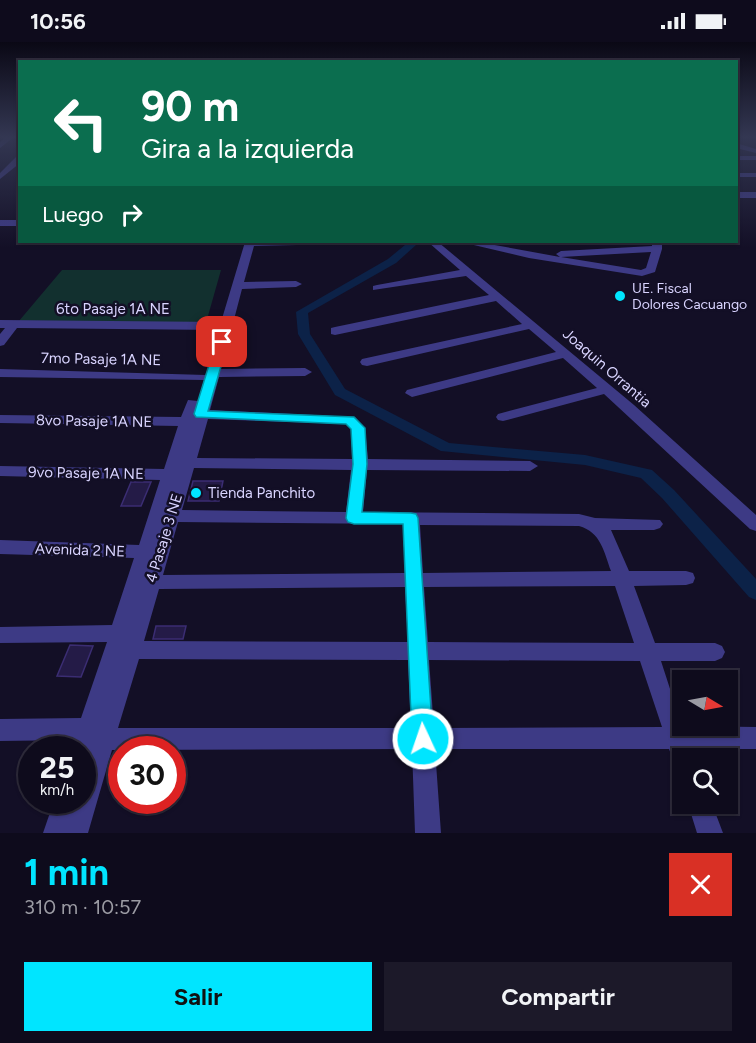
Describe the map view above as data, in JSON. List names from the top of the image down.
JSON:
{
  "streets": {
    "street": [
      "6to Pasaje 1A NE",
      "7mo Pasaje 1A NE",
      "Joaquin Orrantia",
      "8vo Pasaje 1A NE",
      "9vo Pasaje 1A NE",
      "4 Pasaje 3 NE",
      "Avenida 2 NE"
    ]
  },
  "crossings": [
    ["6to Pasaje 1A NE", "4 Pasaje 3 NE"],
    ["7mo Pasaje 1A NE", "4 Pasaje 3 NE"],
    ["8vo Pasaje 1A NE", "4 Pasaje 3 NE"],
    ["9vo Pasaje 1A NE", "4 Pasaje 3 NE"],
    ["4 Pasaje 3 NE", "Avenida 2 NE"]
  ],
  "places": ["UE. Fiscal Dolores Cacuango", "Tienda Panchito"],
  "north": "right",
  "page": {
    "status": "10:56",
    "turn": ["90 m", "Gira a la izquierda"],
    "then": "Luego",
    "speed": "25 km/h",
    "limit": "30",
    "heading": ["1 min", "310 m · 10:57"],
    "buttons": ["Salir", "Compartir"]
  }
}
